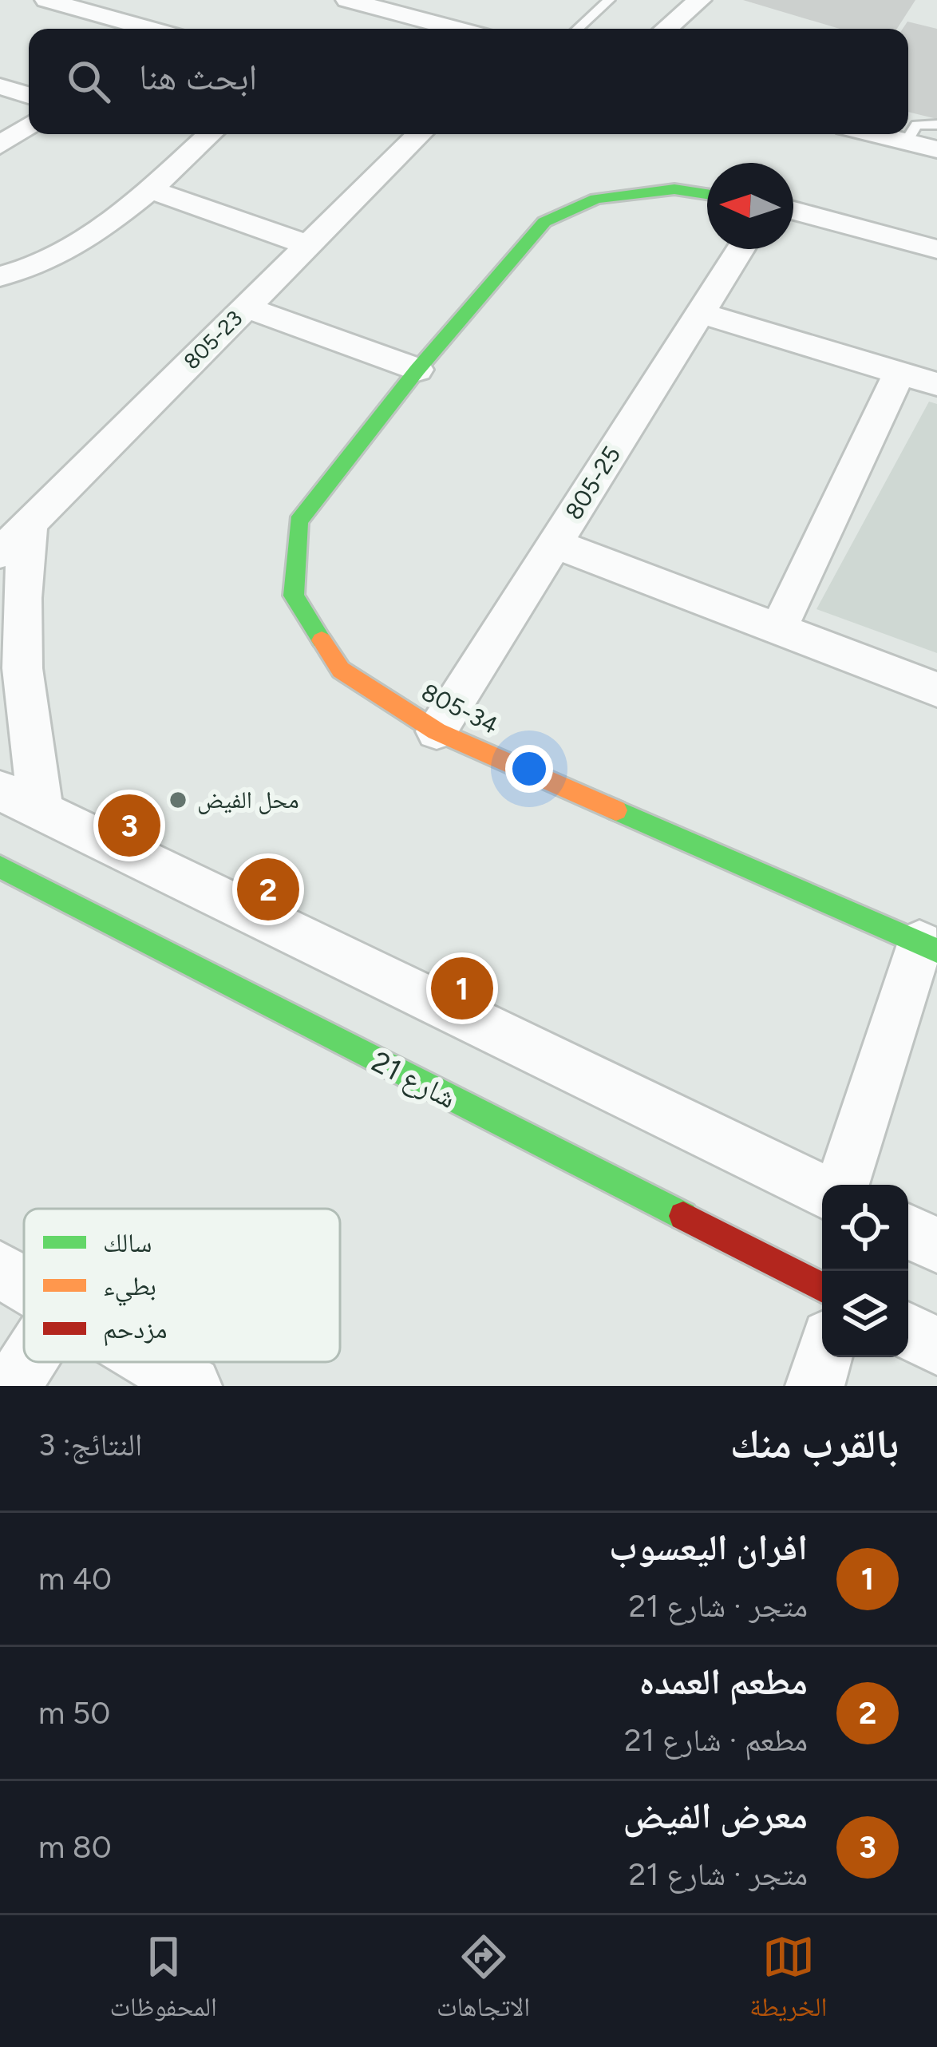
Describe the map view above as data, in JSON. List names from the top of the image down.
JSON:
{
  "streets": {
    "street": [
      "805-23",
      "805-25",
      "805-34",
      "شارع 21"
    ]
  },
  "crossings": [
    ["805-25", "805-34"]
  ],
  "places": ["محل الفيض"],
  "legend": ["سالك", "بطيء", "مزدحم"],
  "north": "left",
  "page": {
    "search": "ابحث هنا",
    "pins": ["3", "2", "1"],
    "heading": ["بالقرب منك", "النتائج: 3"],
    "list": [
      {
        "mark": "1",
        "name": "افران اليعسوب",
        "note": "متجر · شارع 21",
        "value": "40 m"
      },
      {
        "mark": "2",
        "name": "مطعم العمده",
        "note": "مطعم · شارع 21",
        "value": "50 m"
      },
      {
        "mark": "3",
        "name": "معرض الفيض",
        "note": "متجر · شارع 21",
        "value": "80 m"
      }
    ],
    "nav": ["الخريطة", "الاتجاهات", "المحفوظات"]
  }
}
